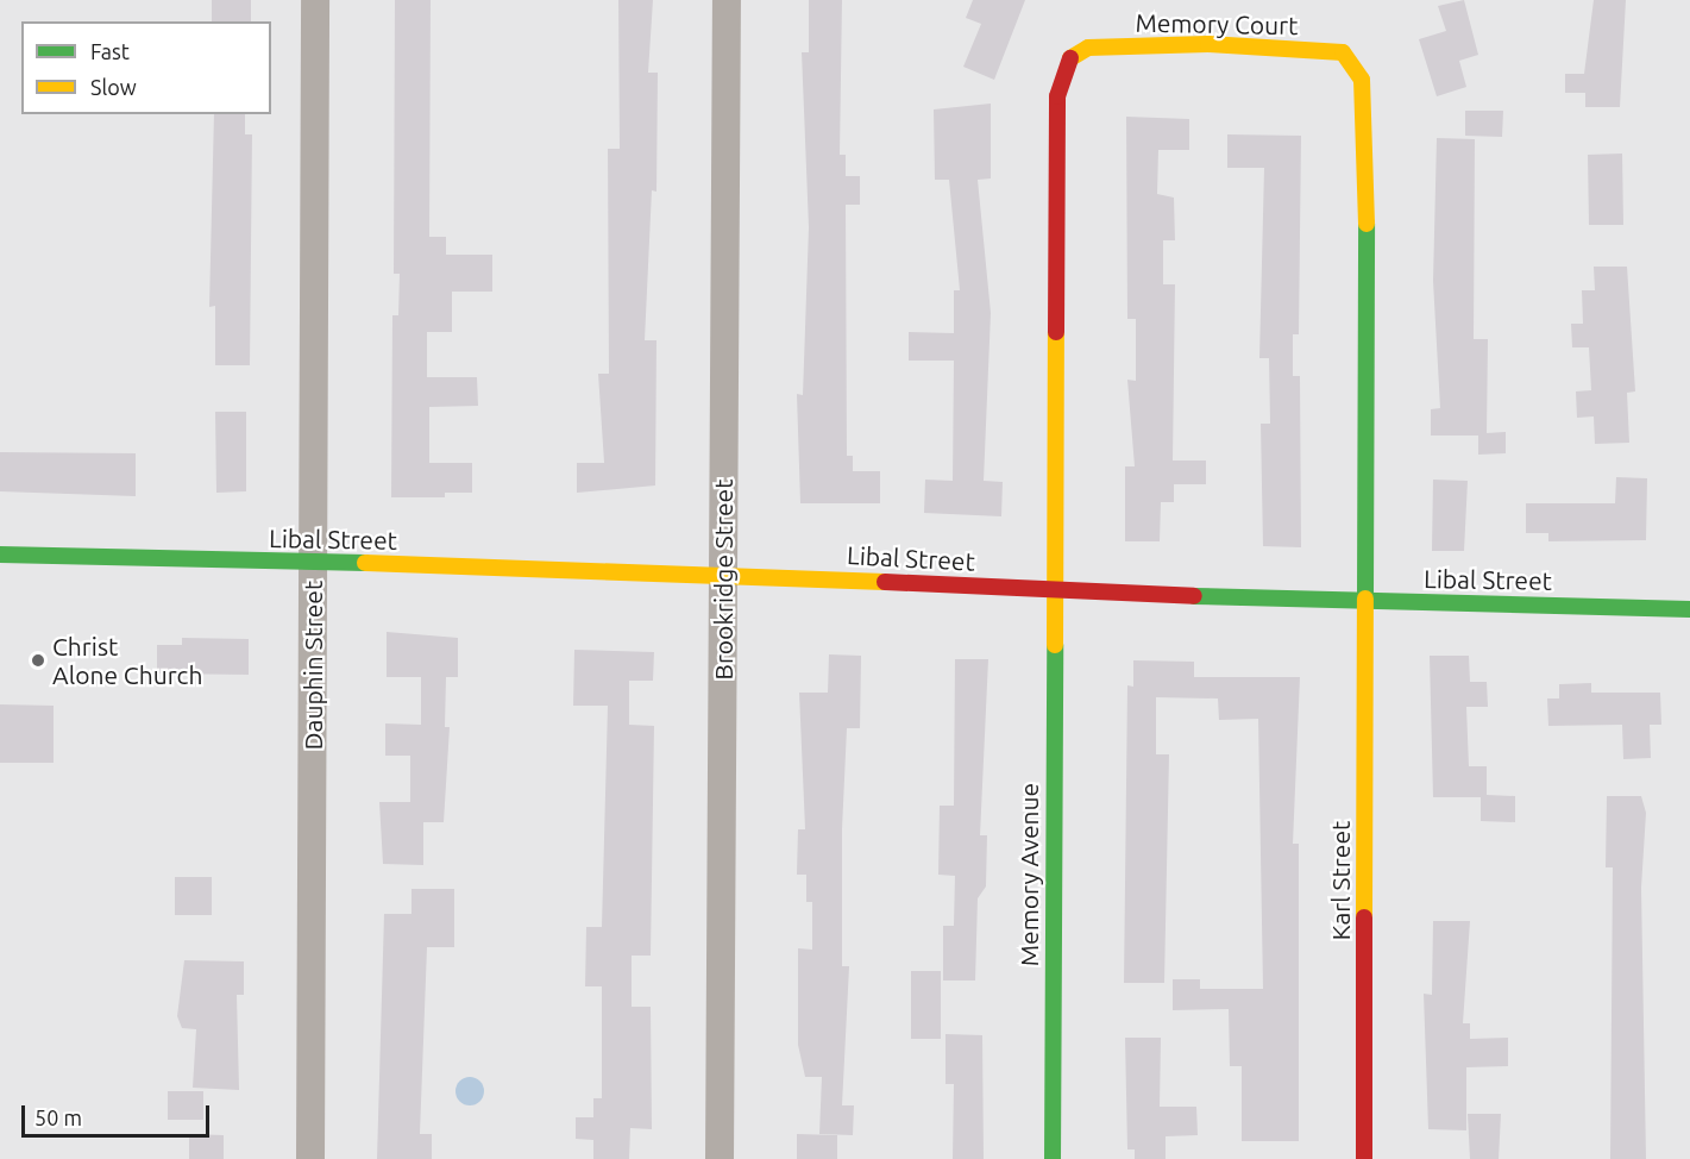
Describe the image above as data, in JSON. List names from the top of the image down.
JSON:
{
  "streets": {
    "street": [
      "Memory Court",
      "Libal Street",
      "Brookridge Street",
      "Dauphin Street",
      "Memory Avenue",
      "Karl Street"
    ]
  },
  "crossings": [
    ["Memory Court", "Libal Street"],
    ["Memory Court", "Memory Avenue"],
    ["Memory Court", "Karl Street"],
    ["Libal Street", "Brookridge Street"],
    ["Libal Street", "Dauphin Street"],
    ["Libal Street", "Memory Avenue"],
    ["Libal Street", "Karl Street"]
  ],
  "places": ["Christ Alone Church"],
  "legend": ["Fast", "Slow"],
  "scale_bar": "50 m"
}
